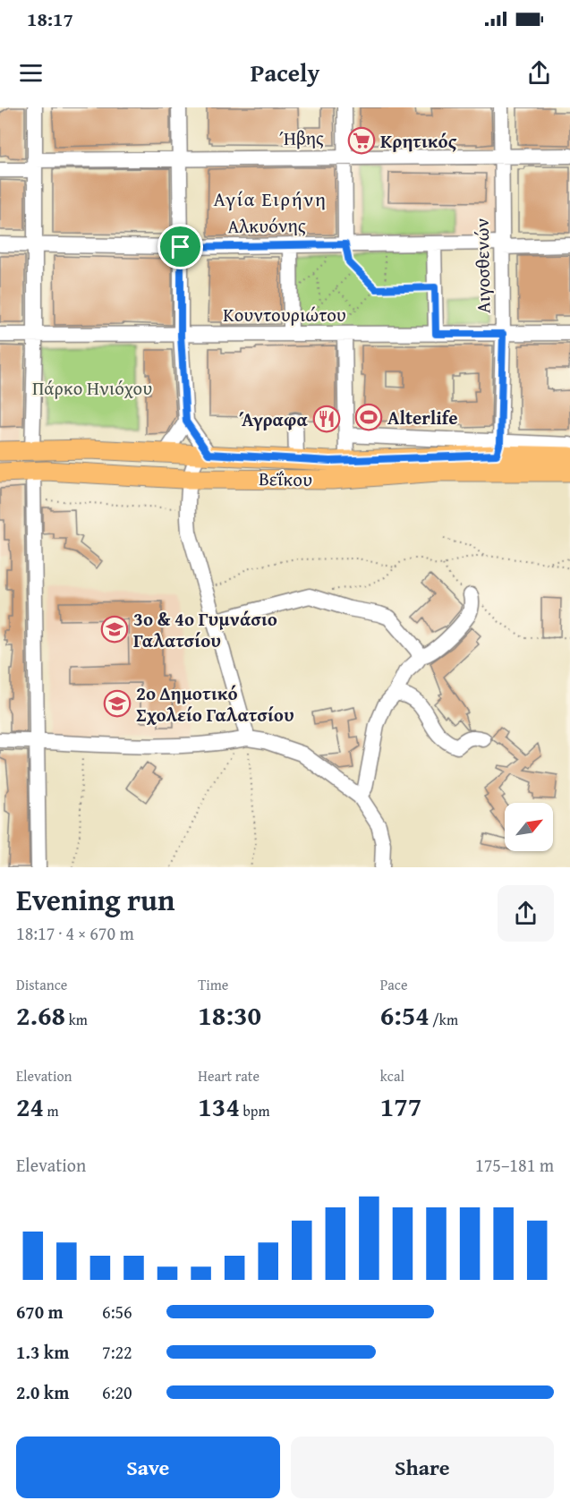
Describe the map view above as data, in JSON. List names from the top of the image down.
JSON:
{
  "streets": {
    "main road": ["Βεΐκου"],
    "street": [
      "Ήβης",
      "Αλκυόνης",
      "Αιγοσθενών",
      "Κουντουριώτου"
    ]
  },
  "crossings": [
    ["Ήβης", "Αιγοσθενών"],
    ["Αλκυόνης", "Αιγοσθενών"],
    ["Αιγοσθενών", "Κουντουριώτου"],
    ["Αιγοσθενών", "Βεΐκου"]
  ],
  "districts": ["Αγία Ειρήνη"],
  "parks": ["Πάρκο Ηνιόχου"],
  "places": {
    "supermarket": ["Κρητικός"],
    "sports": ["Alterlife"],
    "restaurant": ["Άγραφα"],
    "school or university": ["3ο & 4ο Γυμνάσιο Γαλατσίου", "2ο Δημοτικό Σχολείο Γαλατσίου"]
  },
  "north": "top right",
  "page": {
    "status": "18:17",
    "header": "Pacely",
    "heading": ["Evening run", "18:17 · 4 × 670 m"],
    "stats": [
      ["Distance", "2.68 km"],
      ["Time", "18:30"],
      ["Pace", "6:54 /km"],
      ["Elevation", "24 m"],
      ["Heart rate", "134 bpm"],
      ["kcal", "177"]
    ],
    "chart": ["Elevation", "175–181 m"],
    "list": [
      {
        "name": "670 m",
        "note": "6:56"
      },
      {
        "name": "1.3 km",
        "note": "7:22"
      },
      {
        "name": "2.0 km",
        "note": "6:20"
      }
    ],
    "buttons": ["Save", "Share"]
  }
}
